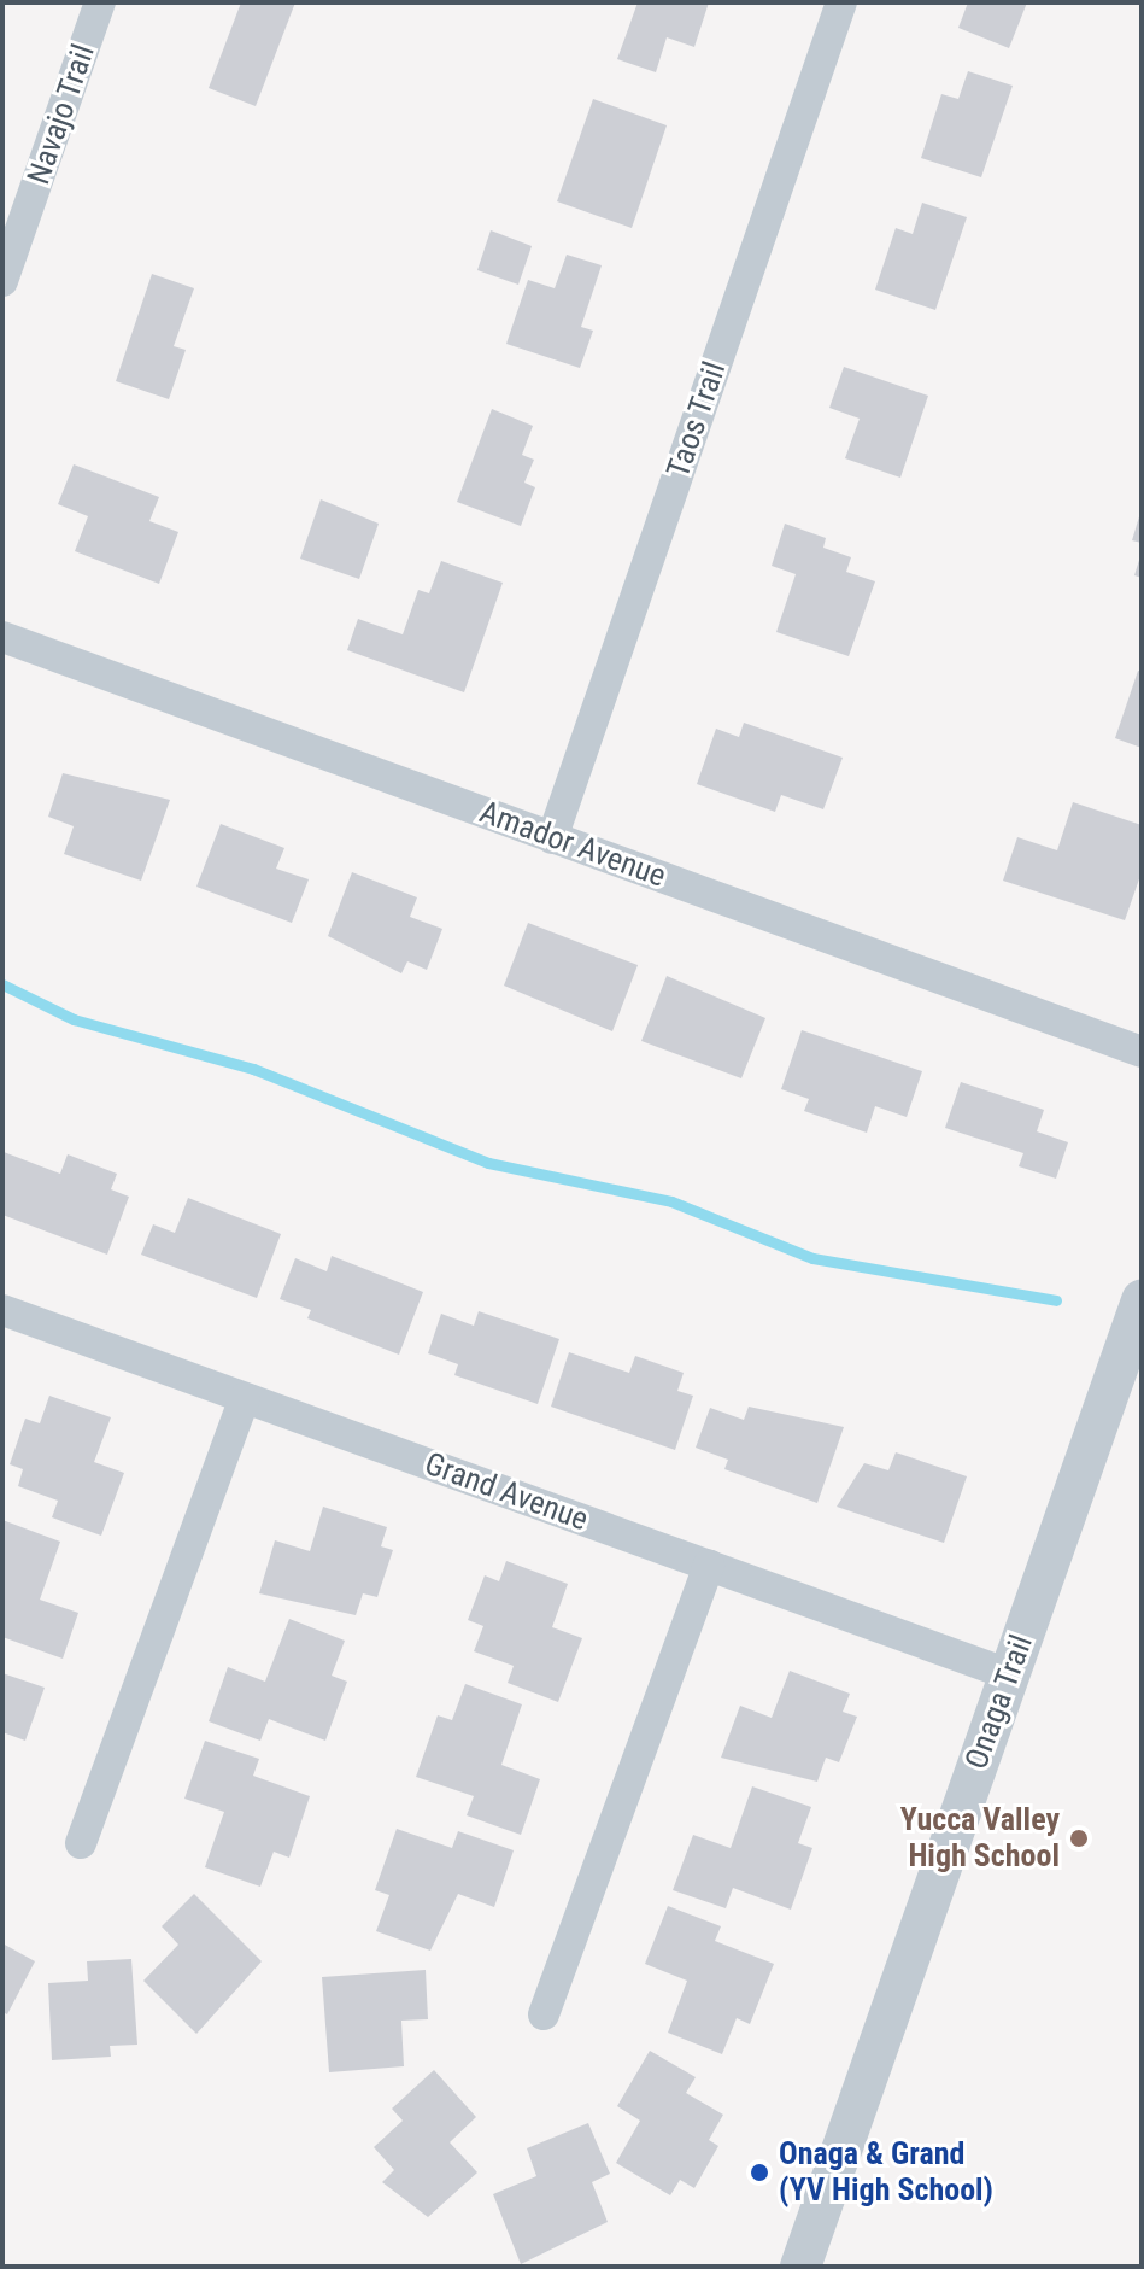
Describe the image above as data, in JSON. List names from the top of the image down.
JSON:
{
  "streets": {
    "street": [
      "Navajo Trail",
      "Taos Trail",
      "Amador Avenue",
      "Grand Avenue",
      "Onaga Trail"
    ]
  },
  "crossings": [
    ["Taos Trail", "Amador Avenue"],
    ["Grand Avenue", "Onaga Trail"]
  ],
  "places": ["Yucca Valley High School", "Onaga & Grand (YV High School)"]
}
